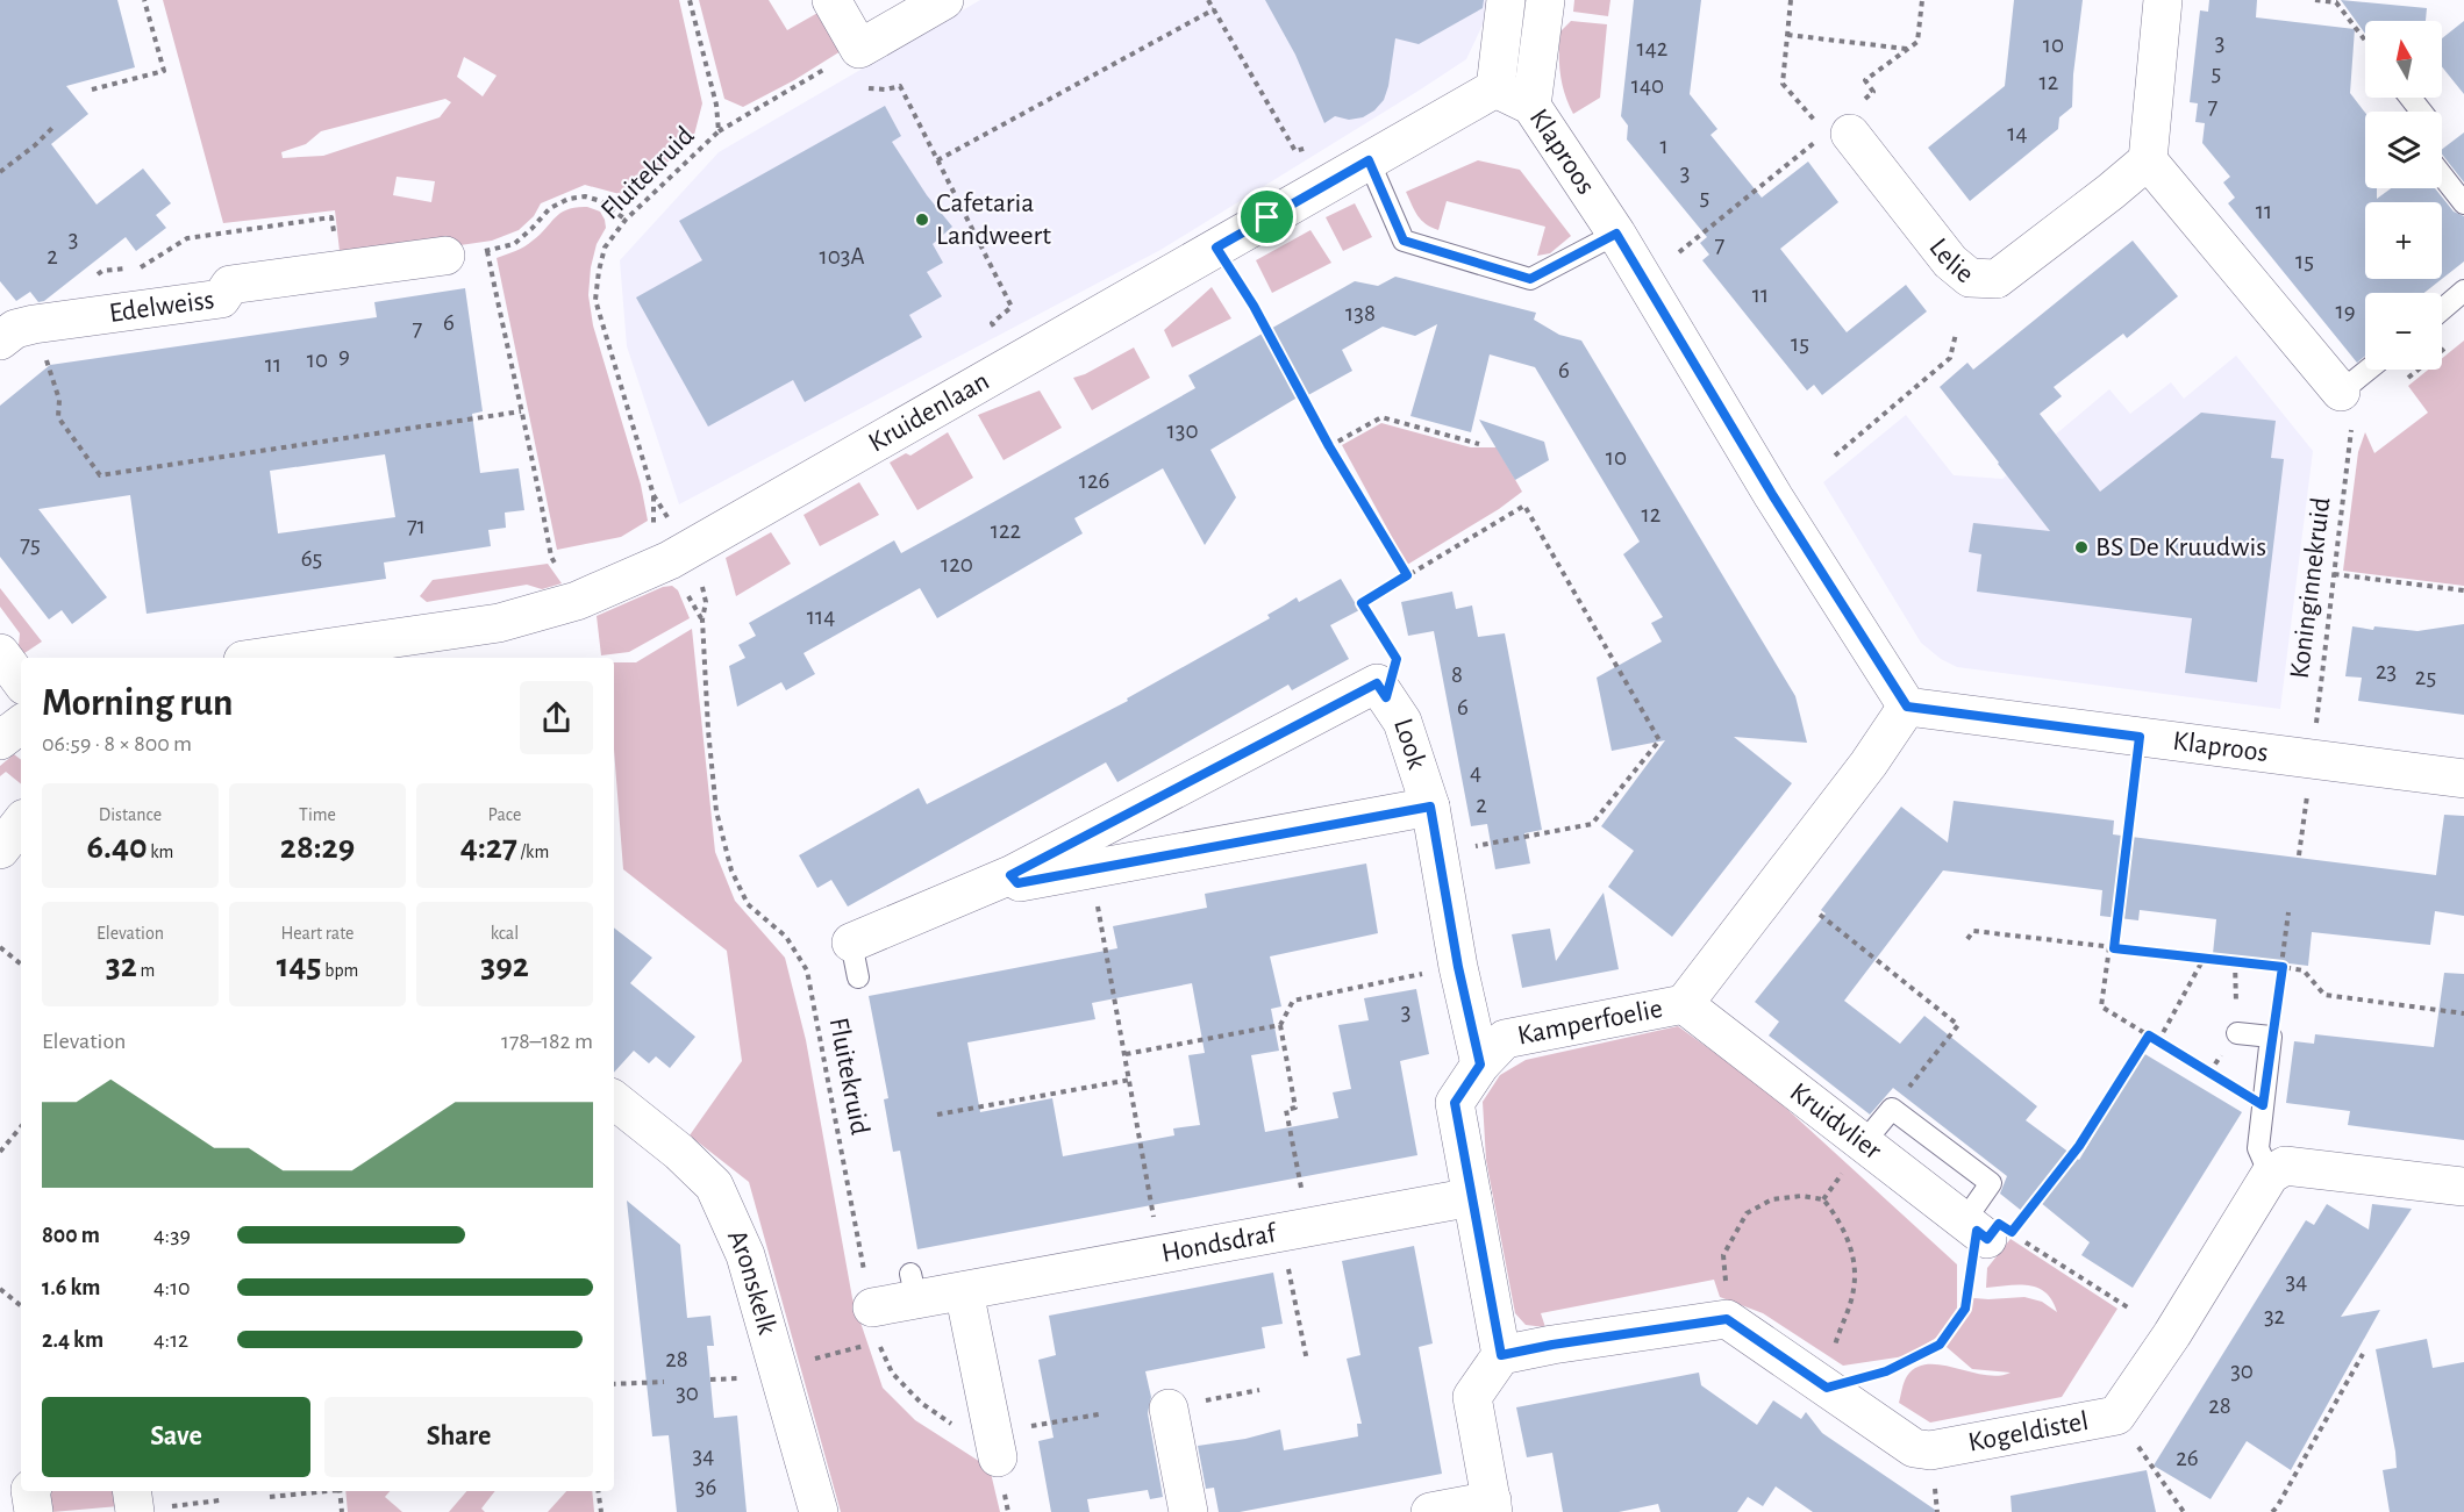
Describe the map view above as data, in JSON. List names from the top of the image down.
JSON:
{
  "streets": {
    "street": [
      "Klaproos",
      "Lelie",
      "Edelweiss",
      "Kruidenlaan",
      "Look",
      "Kamperfoelie",
      "Kruidvlier",
      "Hondsdraf",
      "Aronskelk",
      "Kogeldistel"
    ],
    "path": ["Fluitekruid", "Koninginnekruid"]
  },
  "crossings": [
    ["Klaproos", "Kruidenlaan"],
    ["Klaproos", "Koninginnekruid"],
    ["Klaproos", "Kamperfoelie"],
    ["Fluitekruid", "Hondsdraf"],
    ["Look", "Kamperfoelie"],
    ["Kamperfoelie", "Kruidvlier"],
    ["Kamperfoelie", "Hondsdraf"]
  ],
  "places": ["Cafetaria Landweert", "BS De Kruudwis"],
  "house_numbers": [
    "3",
    "10",
    "142",
    "5",
    "12",
    "140",
    "7",
    "14",
    "1",
    "3",
    "5",
    "11",
    "3",
    "7",
    "2",
    "103A",
    "15",
    "11",
    "19",
    "138",
    "6",
    "7",
    "15",
    "9",
    "10",
    "11",
    "6",
    "130",
    "10",
    "126",
    "12",
    "71",
    "122",
    "75",
    "65",
    "120",
    "114",
    "23",
    "8",
    "25",
    "6",
    "4",
    "2",
    "3",
    "34",
    "32",
    "28",
    "30",
    "30",
    "28",
    "34",
    "26",
    "36"
  ],
  "north": "top",
  "page": {
    "map_buttons": ["+", "−"],
    "heading": ["Morning run", "06:59 · 8 × 800 m"],
    "stats": [
      ["Distance", "6.40 km"],
      ["Time", "28:29"],
      ["Pace", "4:27 /km"],
      ["Elevation", "32 m"],
      ["Heart rate", "145 bpm"],
      ["kcal", "392"]
    ],
    "chart": ["Elevation", "178–182 m"],
    "list": [
      {
        "name": "800 m",
        "note": "4:39"
      },
      {
        "name": "1.6 km",
        "note": "4:10"
      },
      {
        "name": "2.4 km",
        "note": "4:12"
      }
    ],
    "buttons": ["Save", "Share"]
  }
}
